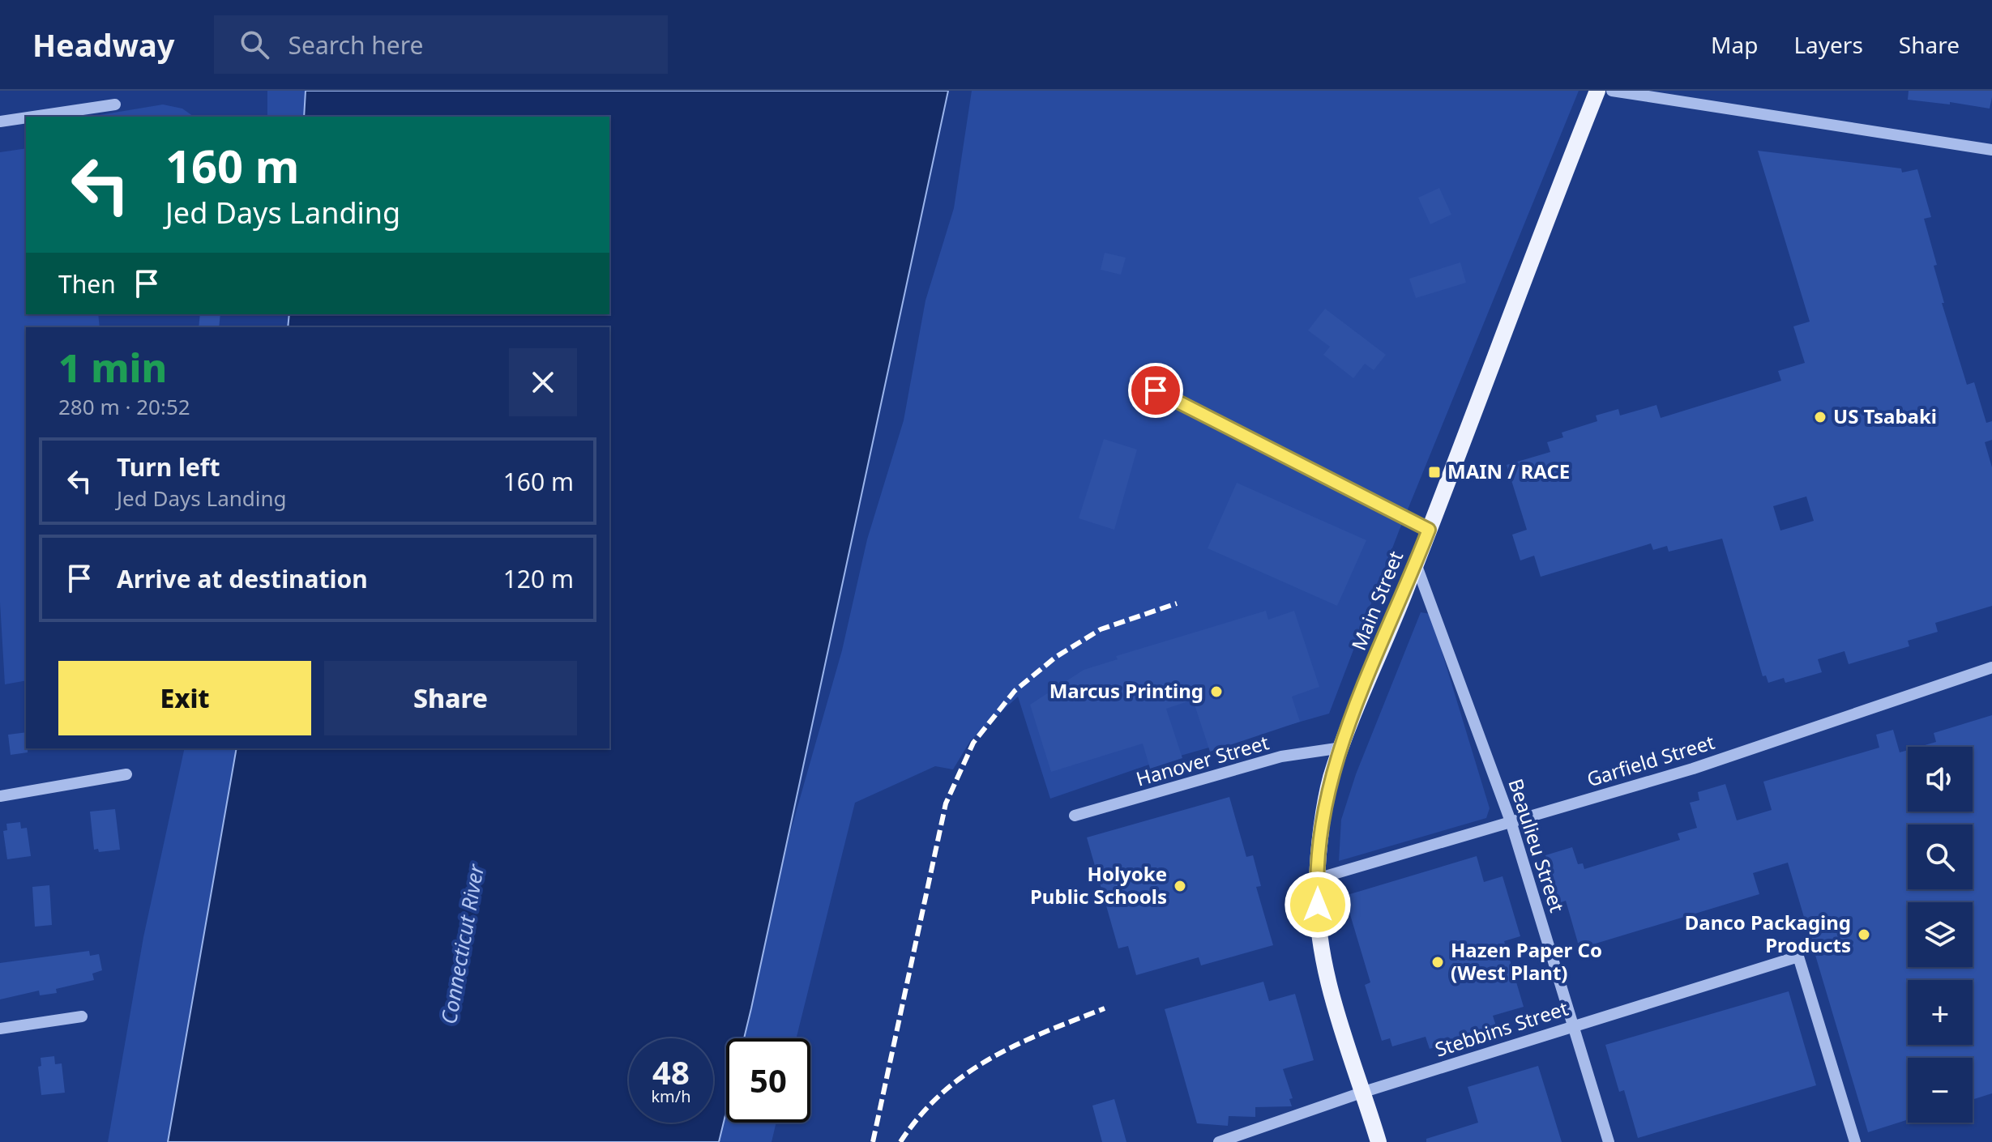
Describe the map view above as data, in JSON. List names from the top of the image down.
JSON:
{
  "streets": {
    "main road": ["Main Street"],
    "street": [
      "Hanover Street",
      "Garfield Street",
      "Beaulieu Street",
      "Stebbins Street"
    ]
  },
  "crossings": [
    ["Main Street", "Hanover Street"],
    ["Main Street", "Garfield Street"],
    ["Main Street", "Beaulieu Street"],
    ["Main Street", "Stebbins Street"],
    ["Garfield Street", "Beaulieu Street"],
    ["Beaulieu Street", "Stebbins Street"]
  ],
  "water": ["Connecticut River"],
  "places": {
    "other": [
      "US Tsabaki",
      "Marcus Printing",
      "Holyoke Public Schools",
      "Danco Packaging Products",
      "Hazen Paper Co (West Plant)"
    ],
    "transit": ["MAIN / RACE"]
  },
  "page": {
    "header": "Headway",
    "search": "Search here",
    "nav": ["Map", "Layers", "Share"],
    "turn": ["160 m", "Jed Days Landing"],
    "then": "Then",
    "heading": ["1 min", "280 m · 20:52"],
    "list": [
      {
        "name": "Turn left",
        "note": "Jed Days Landing",
        "value": "160 m"
      },
      {
        "name": "Arrive at destination",
        "value": "120 m"
      }
    ],
    "buttons": ["Exit", "Share"],
    "map_buttons": ["+", "−"],
    "speed": "48 km/h",
    "limit": "50"
  }
}
